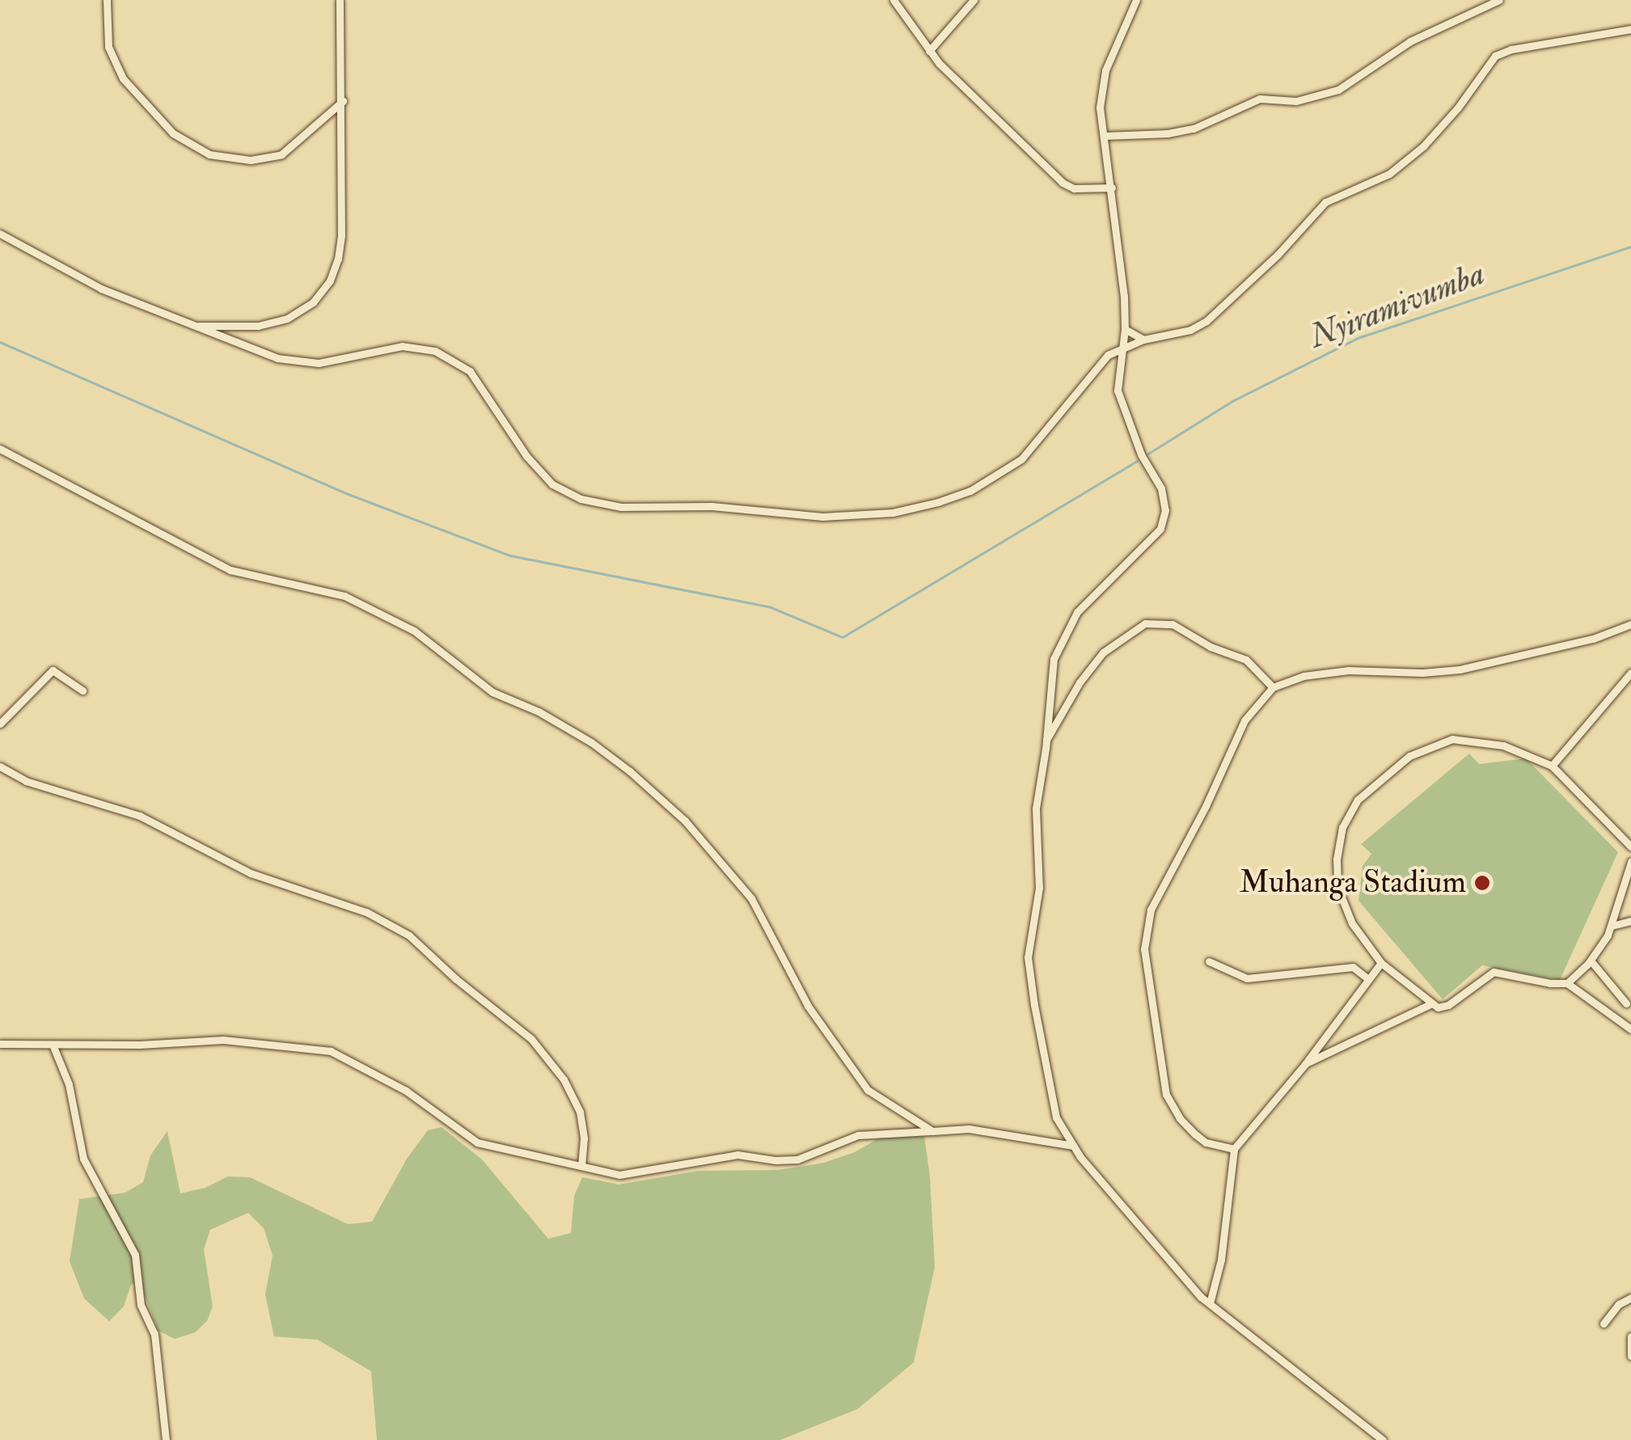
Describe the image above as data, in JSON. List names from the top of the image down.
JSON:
{
  "water": ["Nyiramivumba"],
  "places": ["Muhanga Stadium"]
}
